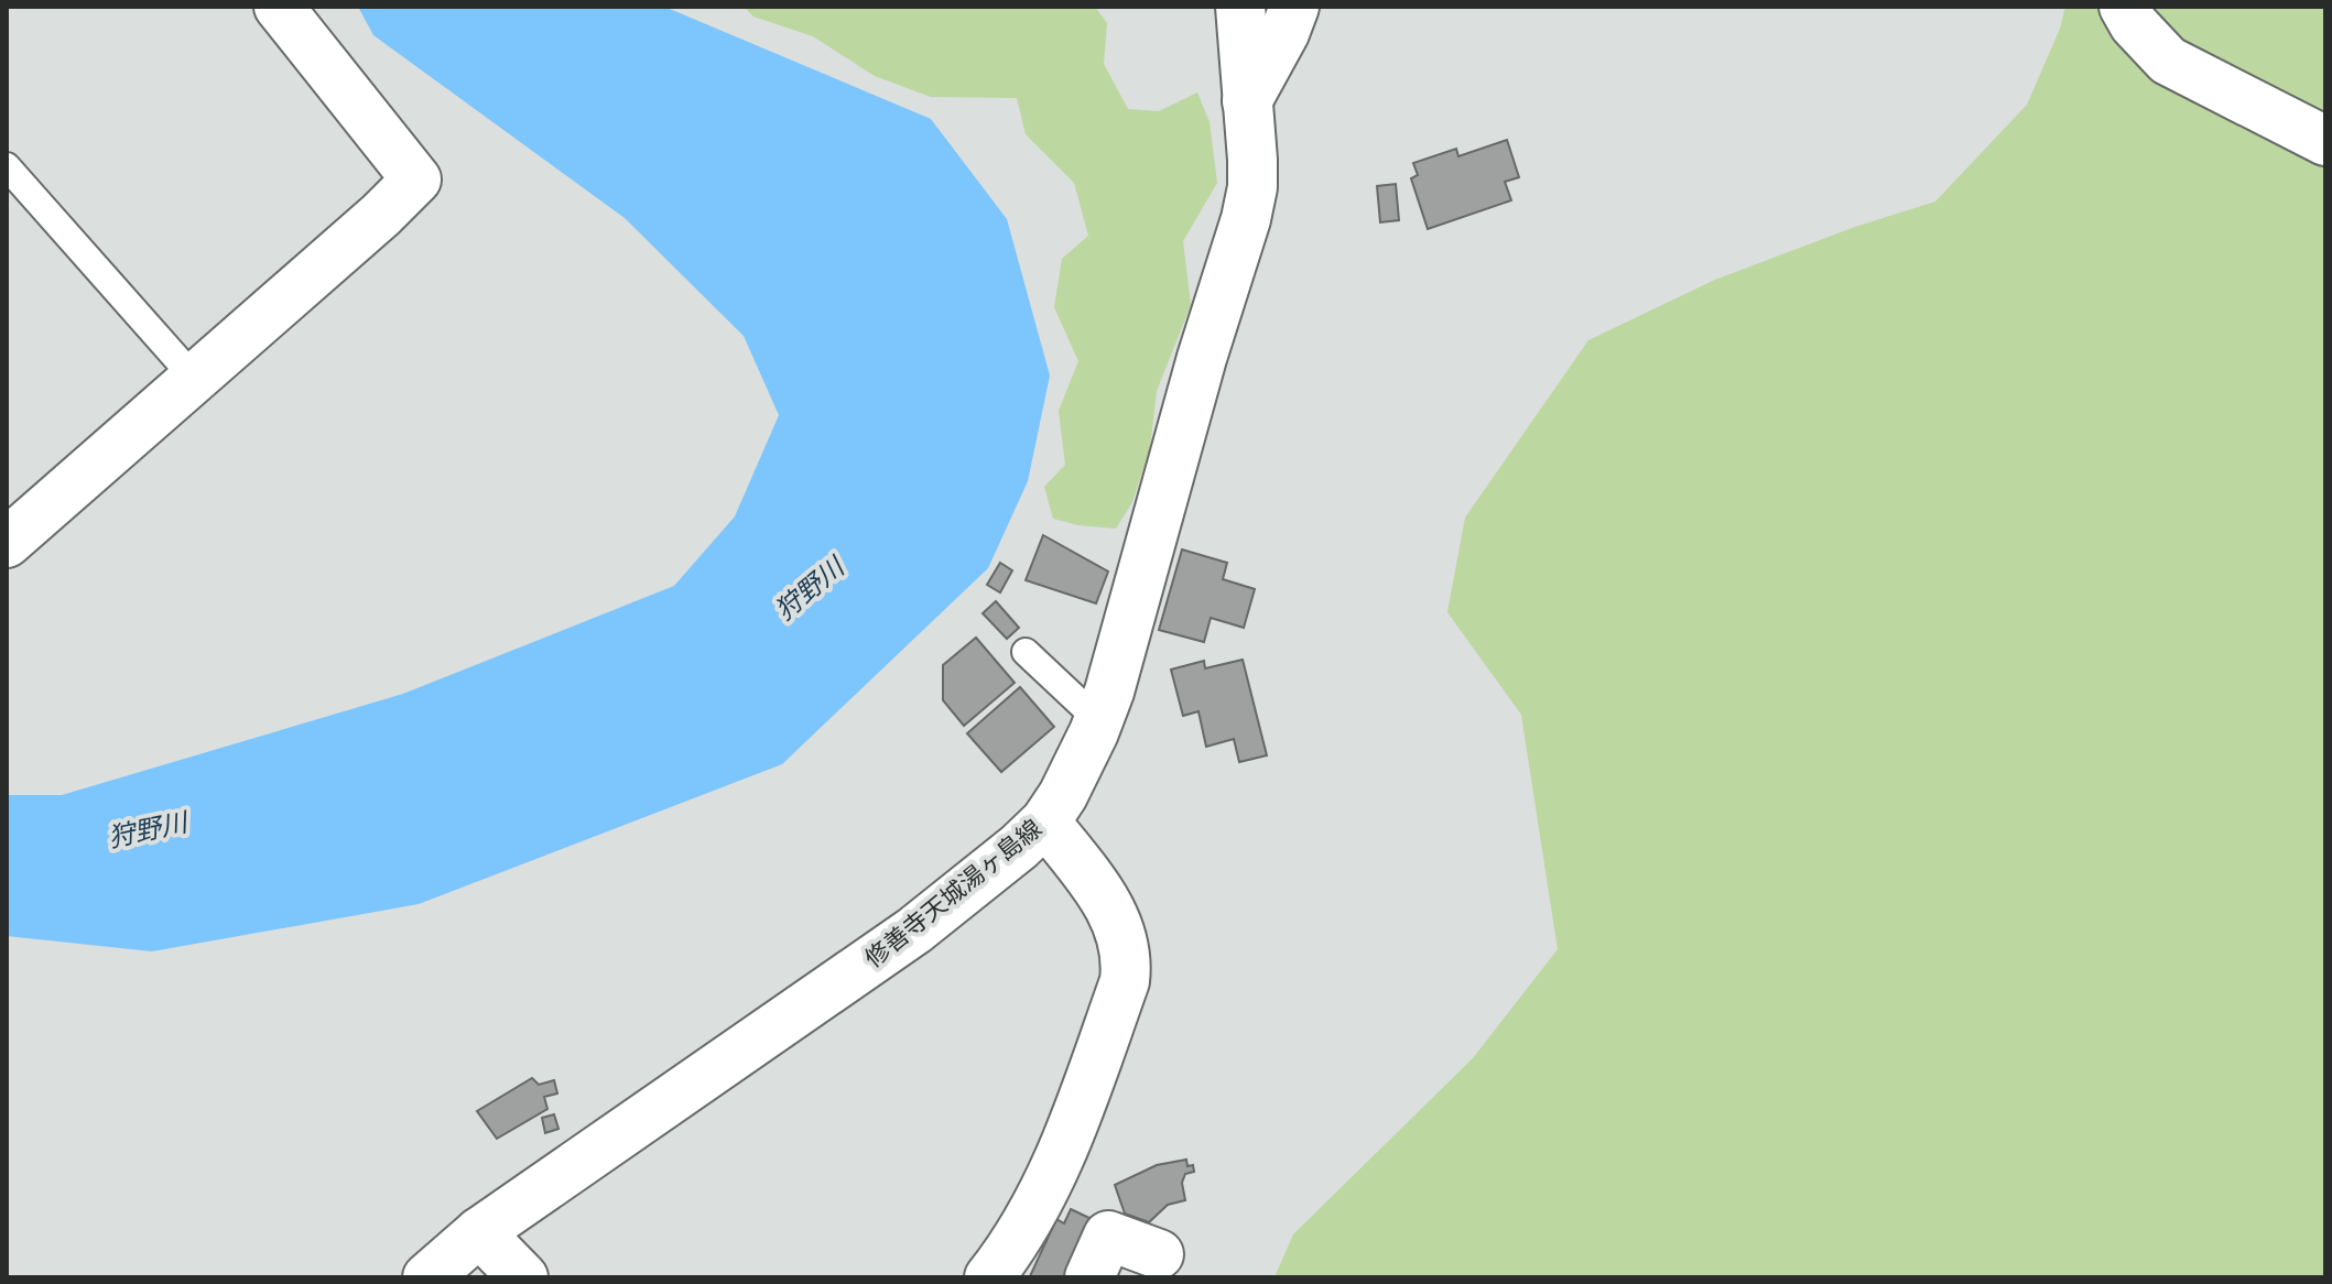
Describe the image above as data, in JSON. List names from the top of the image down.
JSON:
{
  "streets": {
    "street": ["修善寺天城湯ヶ島線"]
  },
  "water": ["狩野川"]
}
